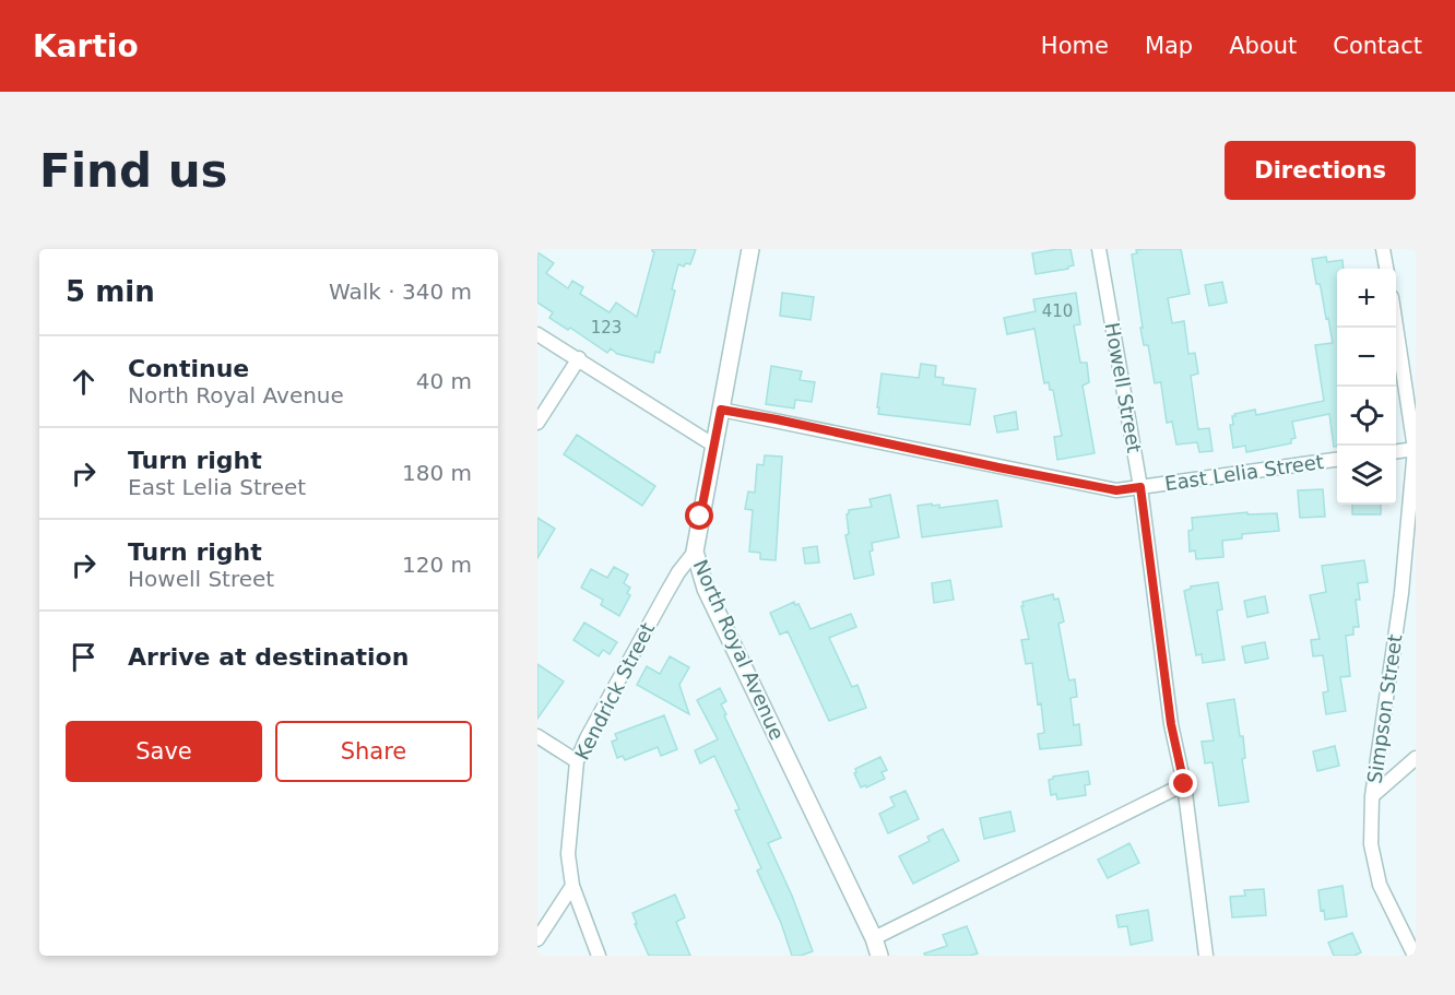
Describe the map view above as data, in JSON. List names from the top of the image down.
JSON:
{
  "streets": {
    "street": [
      "Howell Street",
      "East Lelia Street",
      "North Royal Avenue",
      "Kendrick Street",
      "Simpson Street"
    ]
  },
  "crossings": [
    ["Howell Street", "East Lelia Street"],
    ["East Lelia Street", "North Royal Avenue"],
    ["North Royal Avenue", "Kendrick Street"]
  ],
  "house_numbers": ["410", "123"],
  "page": {
    "header": "Kartio",
    "nav": [
      "Home",
      "Map",
      "About",
      "Contact"
    ],
    "buttons": [
      "Directions",
      ["Save", "Share"]
    ],
    "title": "Find us",
    "heading": ["5 min", "Walk · 340 m"],
    "map_buttons": ["+", "−"],
    "list": [
      ["Continue", "North Royal Avenue", "40 m"],
      ["Turn right", "East Lelia Street", "180 m"],
      ["Turn right", "Howell Street", "120 m"],
      "Arrive at destination"
    ]
  }
}
